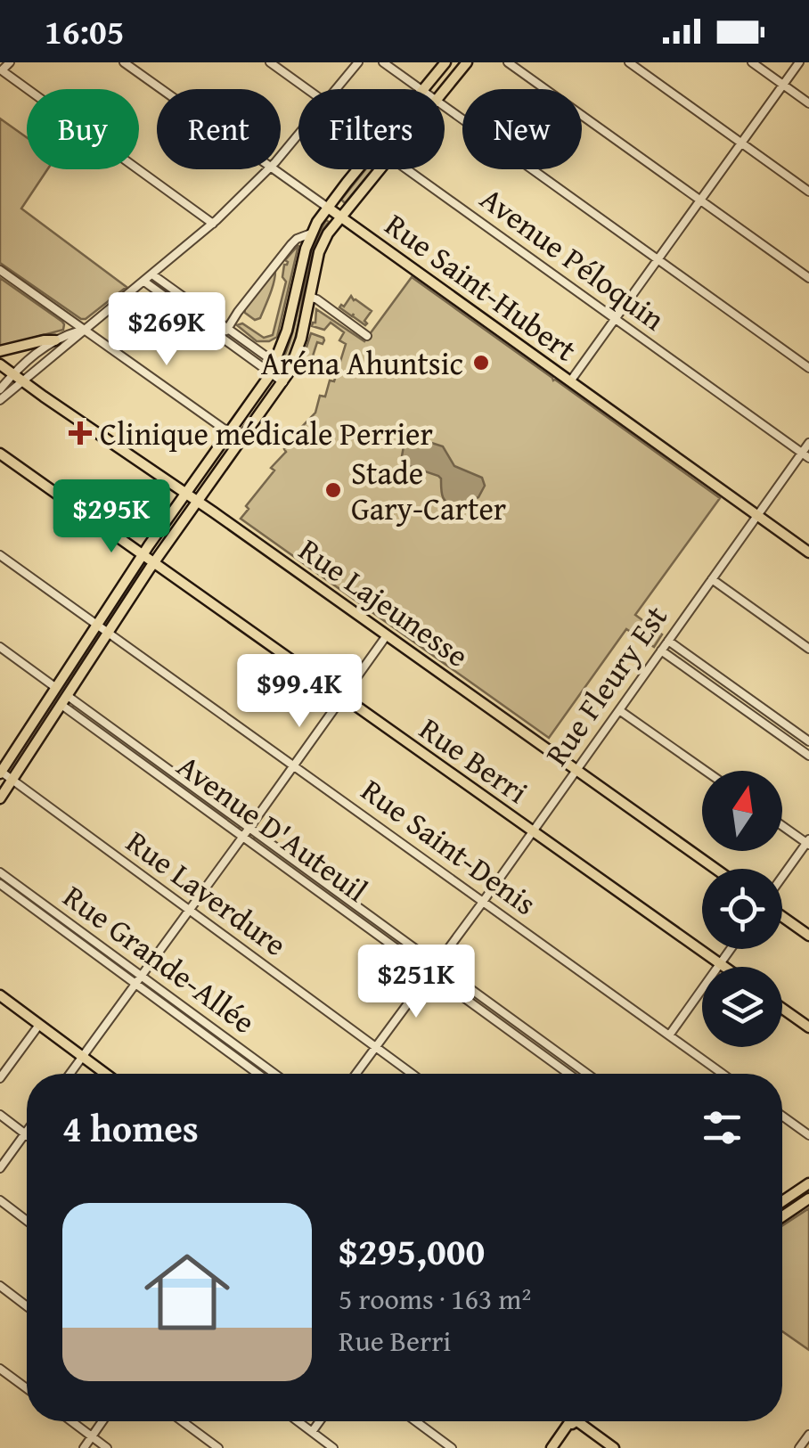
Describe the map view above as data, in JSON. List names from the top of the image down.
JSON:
{
  "streets": {
    "main road": ["Rue Saint-Hubert", "Rue Lajeunesse", "Rue Berri"],
    "street": [
      "Avenue Péloquin",
      "Rue Fleury Est",
      "Avenue D'Auteuil",
      "Rue Saint-Denis",
      "Rue Laverdure",
      "Rue Grande-Allée"
    ]
  },
  "crossings": [
    ["Avenue Péloquin", "Rue Fleury Est"],
    ["Rue Saint-Hubert", "Rue Fleury Est"],
    ["Rue Lajeunesse", "Rue Fleury Est"],
    ["Rue Fleury Est", "Rue Berri"],
    ["Rue Fleury Est", "Avenue D'Auteuil"],
    ["Rue Fleury Est", "Rue Saint-Denis"],
    ["Rue Fleury Est", "Rue Laverdure"]
  ],
  "places": {
    "other": ["Aréna Ahuntsic", "Stade Gary-Carter"],
    "health": ["Clinique médicale Perrier"]
  },
  "north": "top",
  "page": {
    "status": "16:05",
    "chip": [
      "Buy",
      "Rent",
      "Filters",
      "New"
    ],
    "price": [
      "$269K",
      "$295K",
      "$99.4K",
      "$251K"
    ],
    "heading": "4 homes",
    "list": [
      {
        "name": "$295,000",
        "note": "5 rooms · 163 m² · Rue Berri"
      }
    ]
  }
}
